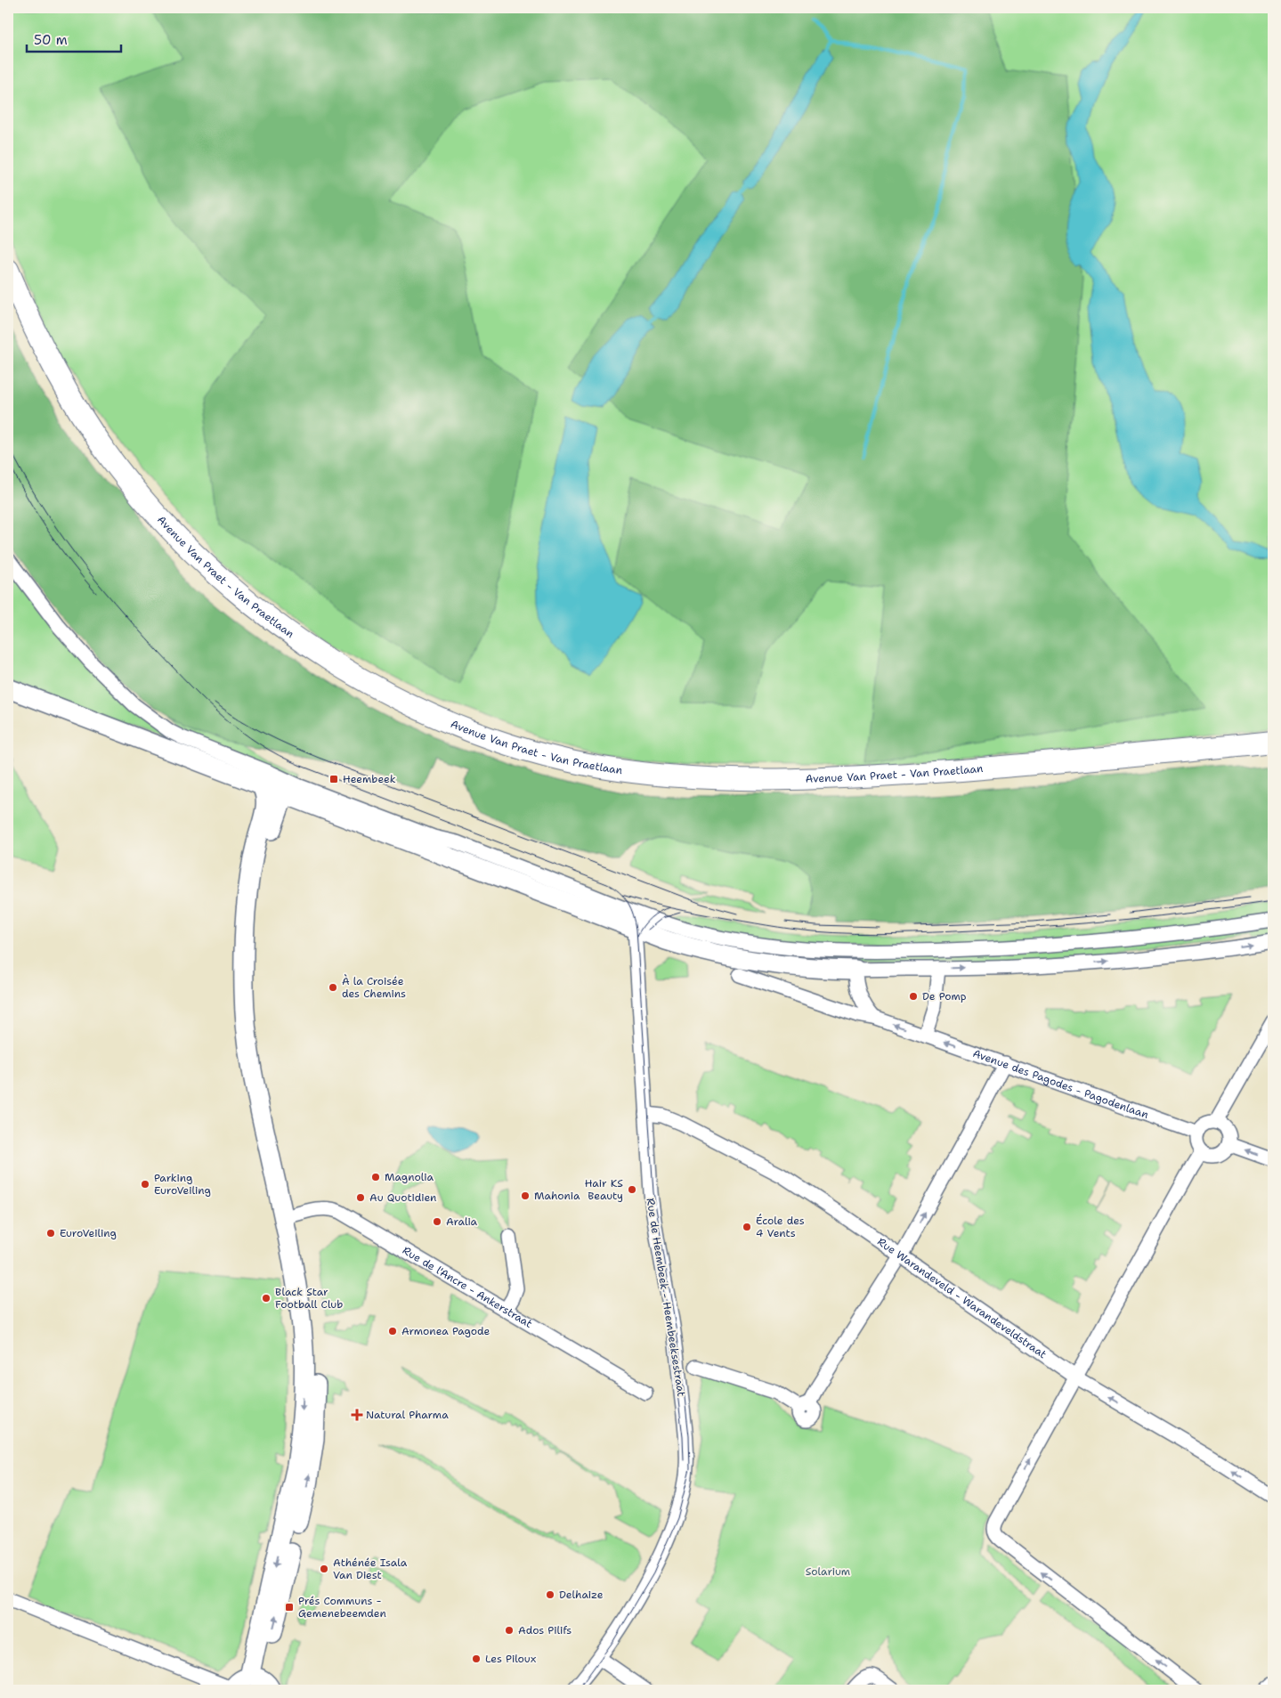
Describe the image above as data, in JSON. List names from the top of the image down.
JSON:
{
  "streets": {
    "main road": ["Avenue Van Praet - Van Praetlaan"],
    "street": [
      "Avenue des Pagodes - Pagodenlaan",
      "Rue de l'Ancre - Ankerstraat",
      "Rue de Heembeek - Heembeeksestraat",
      "Rue Warandeveld - Warandeveldstraat"
    ]
  },
  "crossings": [
    ["Rue de Heembeek - Heembeeksestraat", "Rue Warandeveld - Warandeveldstraat"]
  ],
  "parks": ["Solarium"],
  "places": {
    "transit": ["Heembeek", "Prés Communs - Gemenebeemden"],
    "other": [
      "À la Croisée des Chemins",
      "De Pomp",
      "Magnolia",
      "Parking EuroVeiling",
      "Hair KS Beauty",
      "Mahonia",
      "Au Quotidien",
      "Aralia",
      "École des 4 Vents",
      "EuroVeiling",
      "Black Star Football Club",
      "Armonea Pagode",
      "Athénée Isala Van Diest",
      "Delhaize",
      "Ados Pilifs",
      "Les Piloux"
    ],
    "health": ["Natural Pharma"]
  },
  "scale_bar": "50 m"
}
